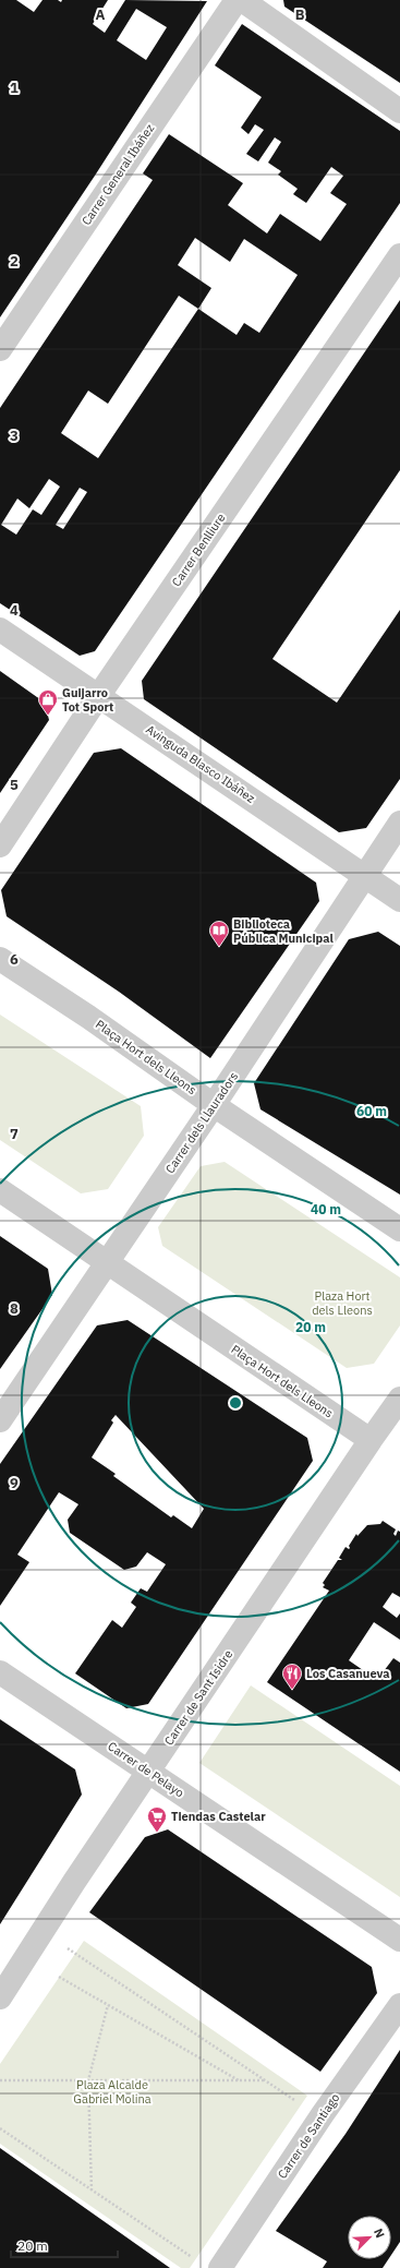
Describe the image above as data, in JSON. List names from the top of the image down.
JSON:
{
  "streets": {
    "street": [
      "Carrer General Ibáñez",
      "Carrer Benlliure",
      "Avinguda Blasco Ibáñez",
      "Plaça Hort dels Lleons",
      "Carrer dels Llauradors",
      "Carrer de Sant Isidre",
      "Carrer de Pelayo",
      "Carrer de Santiago"
    ]
  },
  "crossings": [
    ["Carrer Benlliure", "Avinguda Blasco Ibáñez"],
    ["Avinguda Blasco Ibáñez", "Carrer dels Llauradors"],
    ["Plaça Hort dels Lleons", "Carrer dels Llauradors"],
    ["Plaça Hort dels Lleons", "Carrer de Sant Isidre"],
    ["Carrer de Sant Isidre", "Carrer de Pelayo"]
  ],
  "parks": ["Plaza Hort dels Lleons", "Plaza Alcalde Gabriel Molina"],
  "places": {
    "shop": ["Guijarro Tot Sport"],
    "library": ["Biblioteca Pública Municipal"],
    "restaurant": ["Los Casanueva"],
    "supermarket": ["Tiendas Castelar"]
  },
  "scale_bar": "20 m",
  "north": "top right",
  "grid": {
    "columns": ["A", "B"],
    "rows": [
      "1",
      "2",
      "3",
      "4",
      "5",
      "6",
      "7",
      "8",
      "9"
    ]
  },
  "rings": ["60 m", "40 m", "20 m"]
}
